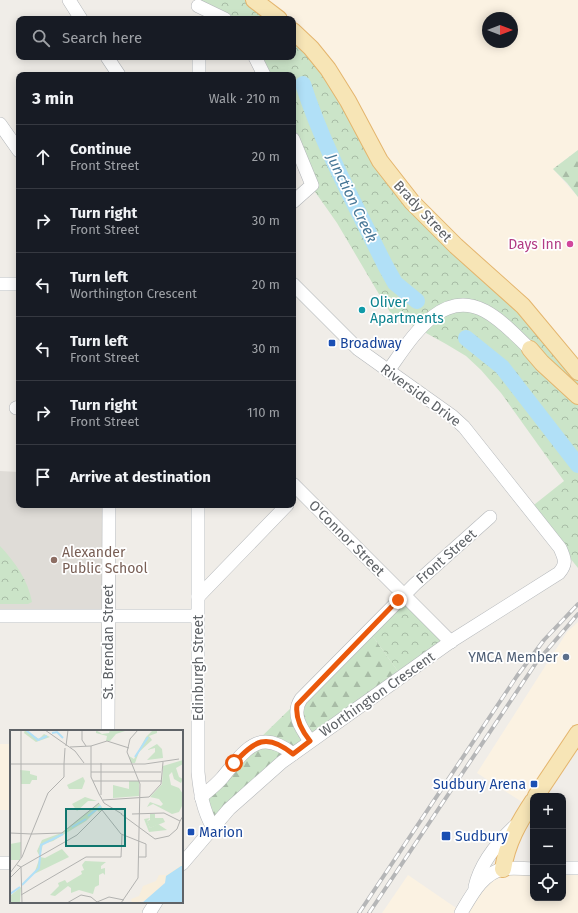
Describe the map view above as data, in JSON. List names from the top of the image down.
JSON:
{
  "streets": {
    "main road": ["Brady Street"],
    "street": [
      "Riverside Drive",
      "O'Connor Street",
      "Front Street",
      "St. Brendan Street",
      "Edinburgh Street",
      "Worthington Crescent"
    ]
  },
  "crossings": [
    ["Riverside Drive", "Worthington Crescent"],
    ["O'Connor Street", "Front Street"],
    ["O'Connor Street", "Worthington Crescent"],
    ["Front Street", "Worthington Crescent"],
    ["Edinburgh Street", "Worthington Crescent"]
  ],
  "water": ["Junction Creek"],
  "places": {
    "other": [
      "Days Inn",
      "Oliver Apartments",
      "Alexander Public School",
      "YMCA Member"
    ],
    "transit": [
      "Broadway",
      "Sudbury Arena",
      "Marion",
      "Sudbury"
    ]
  },
  "north": "right",
  "page": {
    "search": "Search here",
    "heading": ["3 min", "Walk · 210 m"],
    "list": [
      ["Continue", "Front Street", "20 m"],
      ["Turn right", "Front Street", "30 m"],
      ["Turn left", "Worthington Crescent", "20 m"],
      ["Turn left", "Front Street", "30 m"],
      ["Turn right", "Front Street", "110 m"],
      "Arrive at destination"
    ],
    "map_buttons": ["+", "−"]
  }
}
